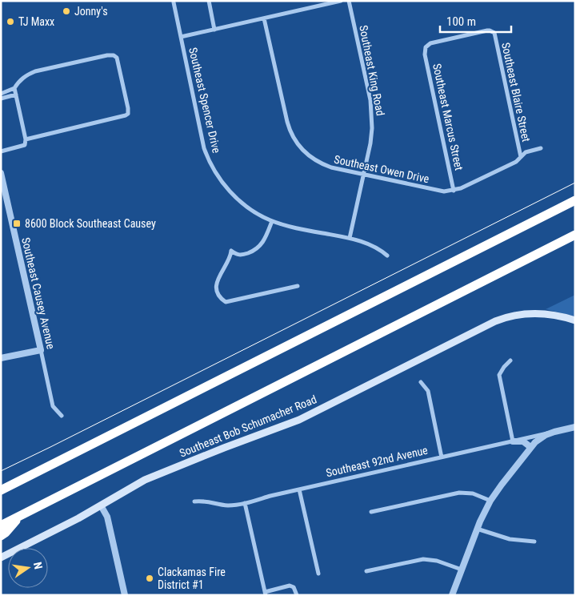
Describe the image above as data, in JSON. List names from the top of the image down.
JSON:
{
  "streets": {
    "main road": ["Southeast Bob Schumacher Road"],
    "street": [
      "Southeast King Road",
      "Southeast Blaire Street",
      "Southeast Spencer Drive",
      "Southeast Marcus Street",
      "Southeast Owen Drive",
      "Southeast Causey Avenue",
      "Southeast 92nd Avenue"
    ]
  },
  "crossings": [
    ["Southeast King Road", "Southeast Spencer Drive"],
    ["Southeast King Road", "Southeast Owen Drive"],
    ["Southeast Blaire Street", "Southeast Marcus Street"],
    ["Southeast Blaire Street", "Southeast Owen Drive"],
    ["Southeast Marcus Street", "Southeast Owen Drive"]
  ],
  "places": {
    "other": ["Jonny's", "TJ Maxx", "Clackamas Fire District #1"],
    "transit": ["8600 Block Southeast Causey"]
  },
  "scale_bar": "100 m",
  "north": "right"
}
